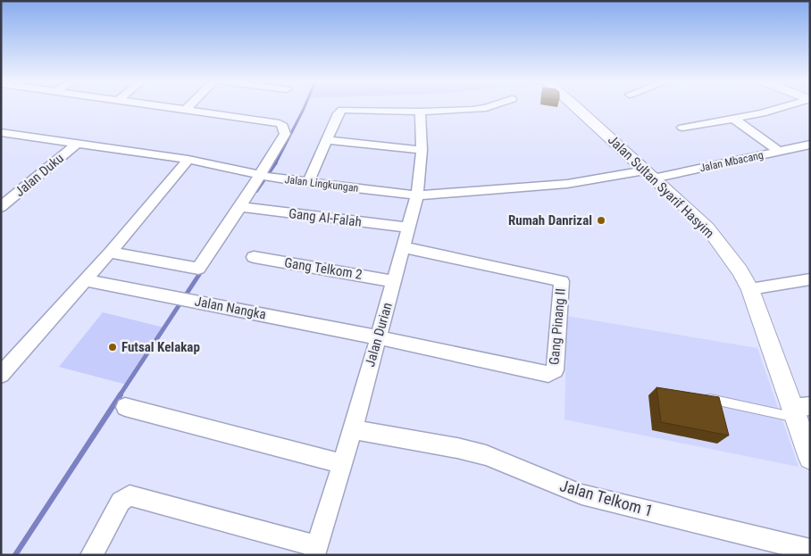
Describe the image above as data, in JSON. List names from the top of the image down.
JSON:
{
  "streets": {
    "street": [
      "Jalan Mbacang",
      "Jalan Duku",
      "Jalan Lingkungan",
      "Jalan Sultan Syarif Hasyim",
      "Gang Al-Falah",
      "Gang Telkom 2",
      "Jalan Nangka",
      "Gang Pinang II",
      "Jalan Durian",
      "Jalan Telkom 1"
    ]
  },
  "crossings": [
    ["Jalan Mbacang", "Jalan Lingkungan"],
    ["Jalan Mbacang", "Jalan Sultan Syarif Hasyim"],
    ["Jalan Duku", "Jalan Lingkungan"],
    ["Jalan Lingkungan", "Jalan Sultan Syarif Hasyim"],
    ["Jalan Lingkungan", "Jalan Durian"],
    ["Gang Al-Falah", "Jalan Durian"],
    ["Gang Telkom 2", "Jalan Durian"],
    ["Jalan Nangka", "Gang Pinang II"],
    ["Jalan Nangka", "Jalan Durian"],
    ["Gang Pinang II", "Jalan Durian"],
    ["Jalan Durian", "Jalan Telkom 1"]
  ],
  "places": ["Rumah Danrizal", "Futsal Kelakap"]
}
